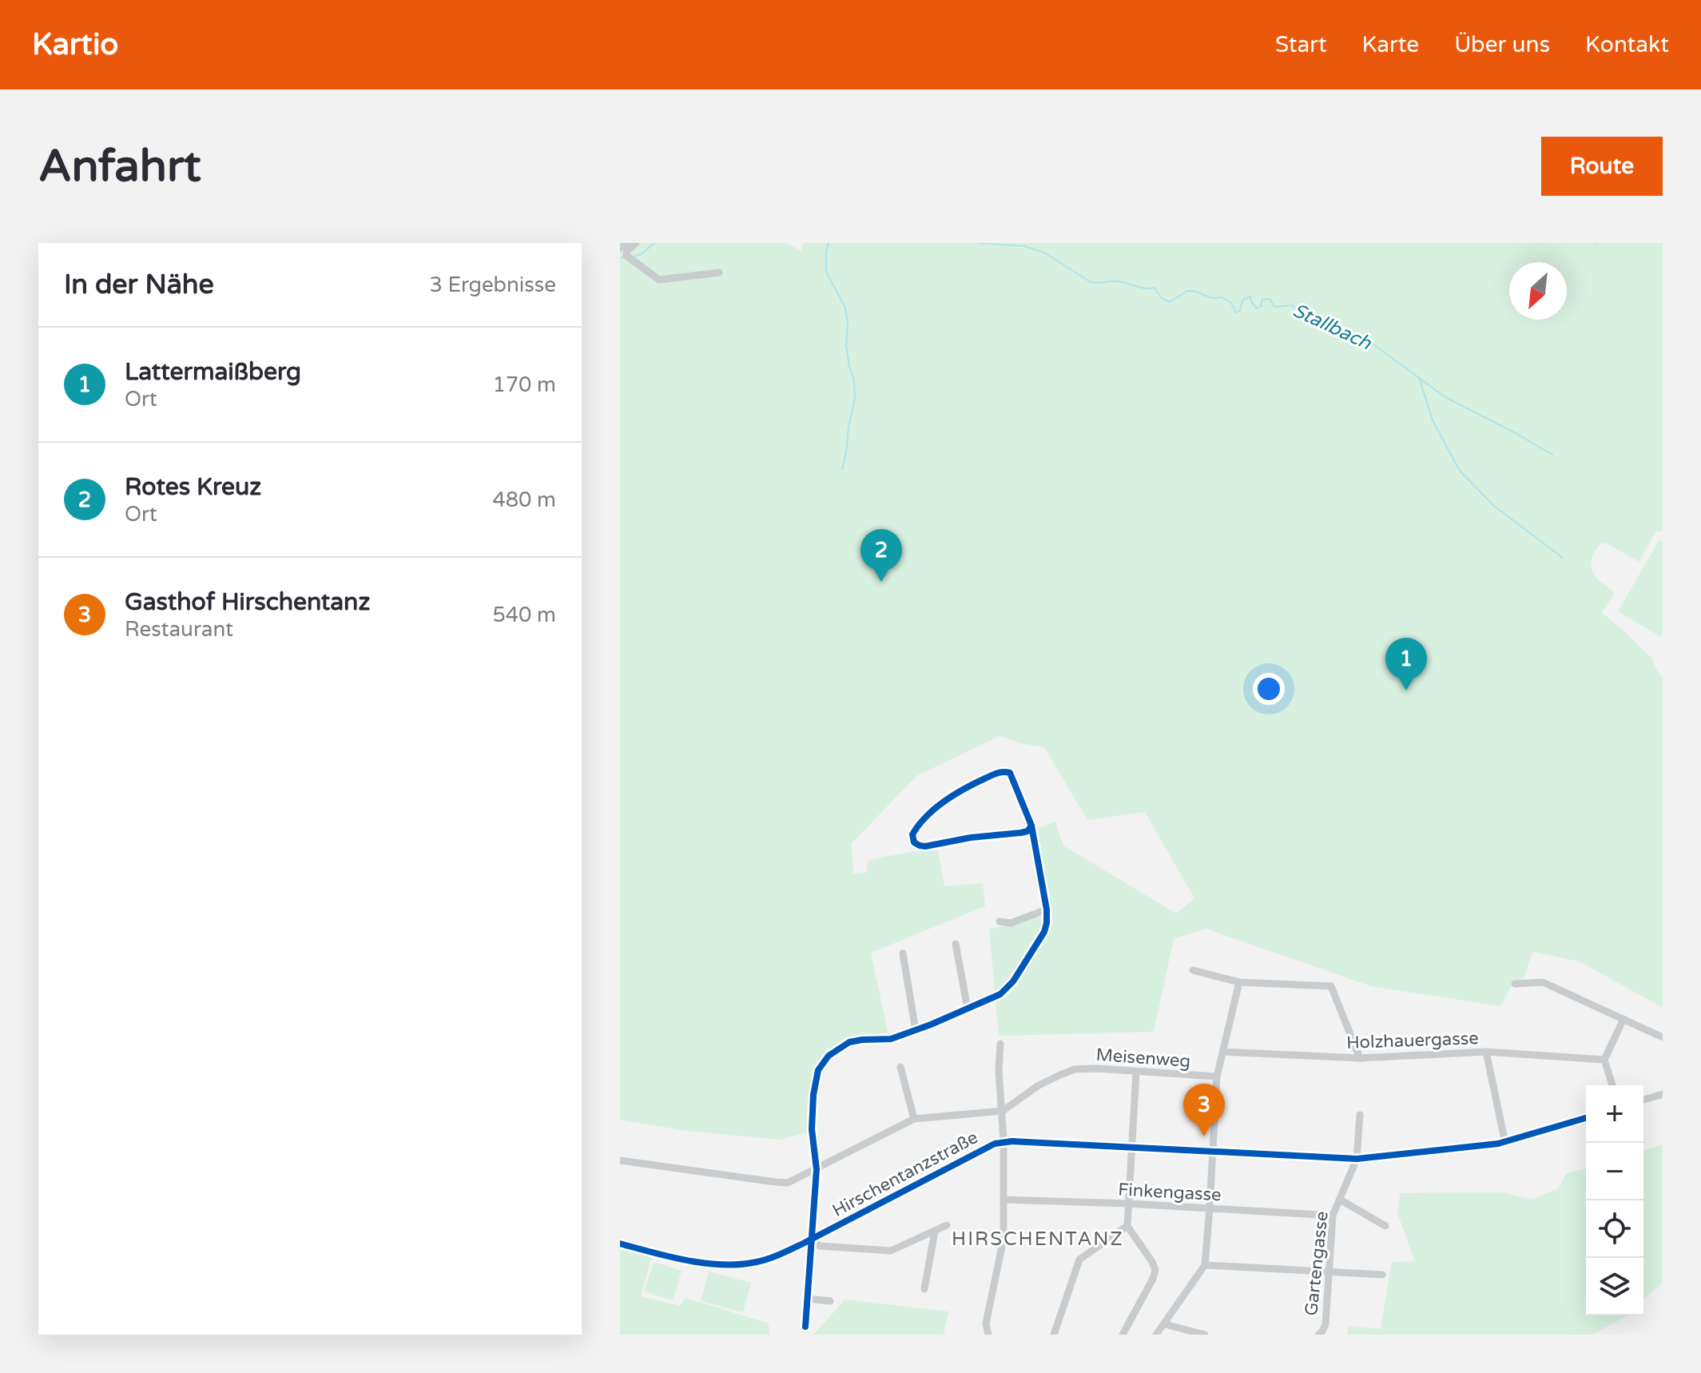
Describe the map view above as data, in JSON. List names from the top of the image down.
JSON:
{
  "streets": {
    "street": [
      "Holzhauergasse",
      "Meisenweg",
      "Hirschentanzstraße",
      "Finkengasse",
      "Gartengasse"
    ]
  },
  "crossings": [
    ["Hirschentanzstraße", "Gartengasse"],
    ["Finkengasse", "Gartengasse"]
  ],
  "districts": ["HIRSCHENTANZ"],
  "water": ["Stallbach"],
  "north": "bottom left",
  "page": {
    "header": "Kartio",
    "nav": [
      "Start",
      "Karte",
      "Über uns",
      "Kontakt"
    ],
    "buttons": "Route",
    "title": "Anfahrt",
    "heading": ["In der Nähe", "3 Ergebnisse"],
    "list": [
      {
        "mark": "1",
        "name": "Lattermaißberg",
        "note": "Ort",
        "value": "170 m"
      },
      {
        "mark": "2",
        "name": "Rotes Kreuz",
        "note": "Ort",
        "value": "480 m"
      },
      {
        "mark": "3",
        "name": "Gasthof Hirschentanz",
        "note": "Restaurant",
        "value": "540 m"
      }
    ],
    "pins": ["2", "1", "3"],
    "map_buttons": ["+", "−"]
  }
}
